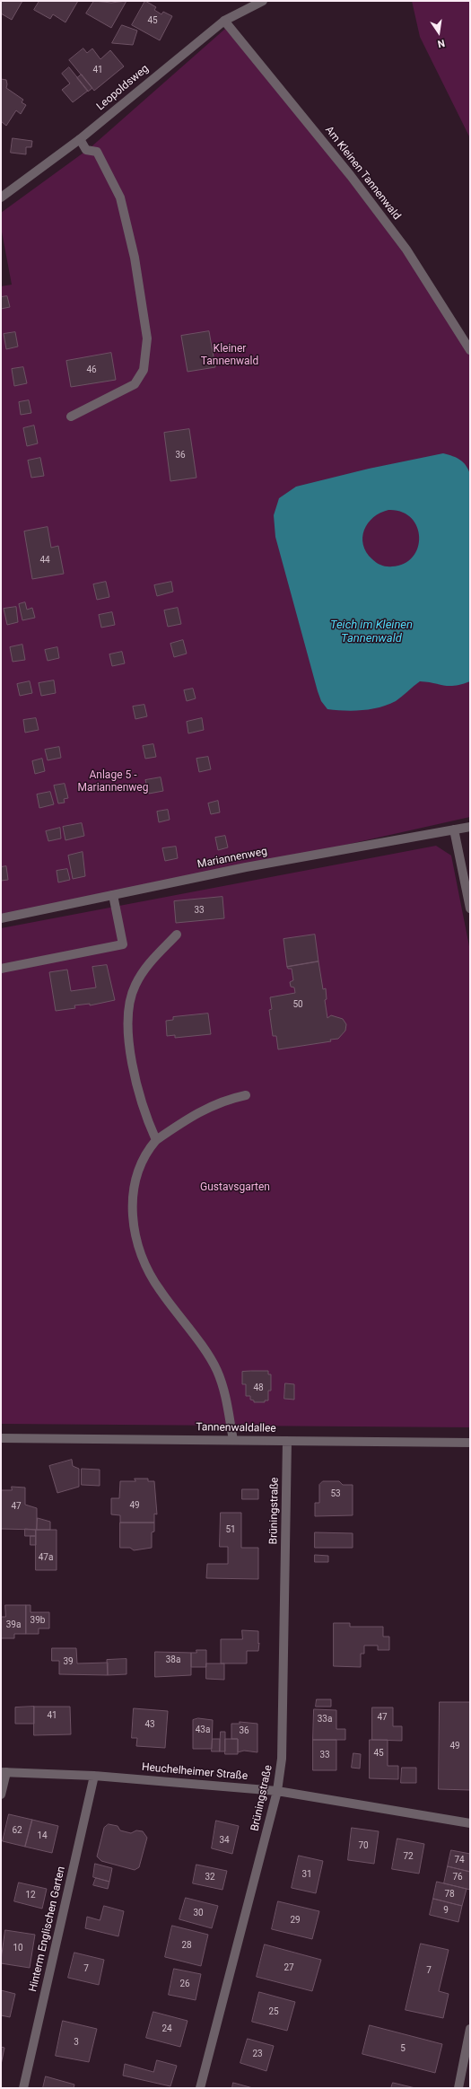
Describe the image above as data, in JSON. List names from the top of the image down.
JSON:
{
  "streets": {
    "street": [
      "Leopoldsweg",
      "Am Kleinen Tannenwald",
      "Mariannenweg",
      "Tannenwaldallee",
      "Brüningstraße",
      "Heuchelheimer Straße",
      "Hinterm Englischen Garten"
    ]
  },
  "crossings": [
    ["Leopoldsweg", "Am Kleinen Tannenwald"],
    ["Tannenwaldallee", "Brüningstraße"],
    ["Brüningstraße", "Heuchelheimer Straße"],
    ["Heuchelheimer Straße", "Hinterm Englischen Garten"]
  ],
  "water": ["Teich im Kleinen Tannenwald"],
  "parks": ["Kleiner Tannenwald", "Anlage 5 - Mariannenweg", "Gustavsgarten"],
  "house_numbers": [
    "45",
    "41",
    "46",
    "36",
    "44",
    "33",
    "50",
    "48",
    "53",
    "49",
    "47",
    "51",
    "47a",
    "39b",
    "39a",
    "38a",
    "39",
    "41",
    "47",
    "33a",
    "43",
    "43a",
    "36",
    "49",
    "45",
    "33",
    "62",
    "14",
    "34",
    "70",
    "72",
    "74",
    "31",
    "32",
    "76",
    "78",
    "12",
    "9",
    "30",
    "29",
    "28",
    "10",
    "27",
    "7",
    "7",
    "26",
    "25",
    "24",
    "3",
    "5",
    "23"
  ],
  "north": "bottom"
}
